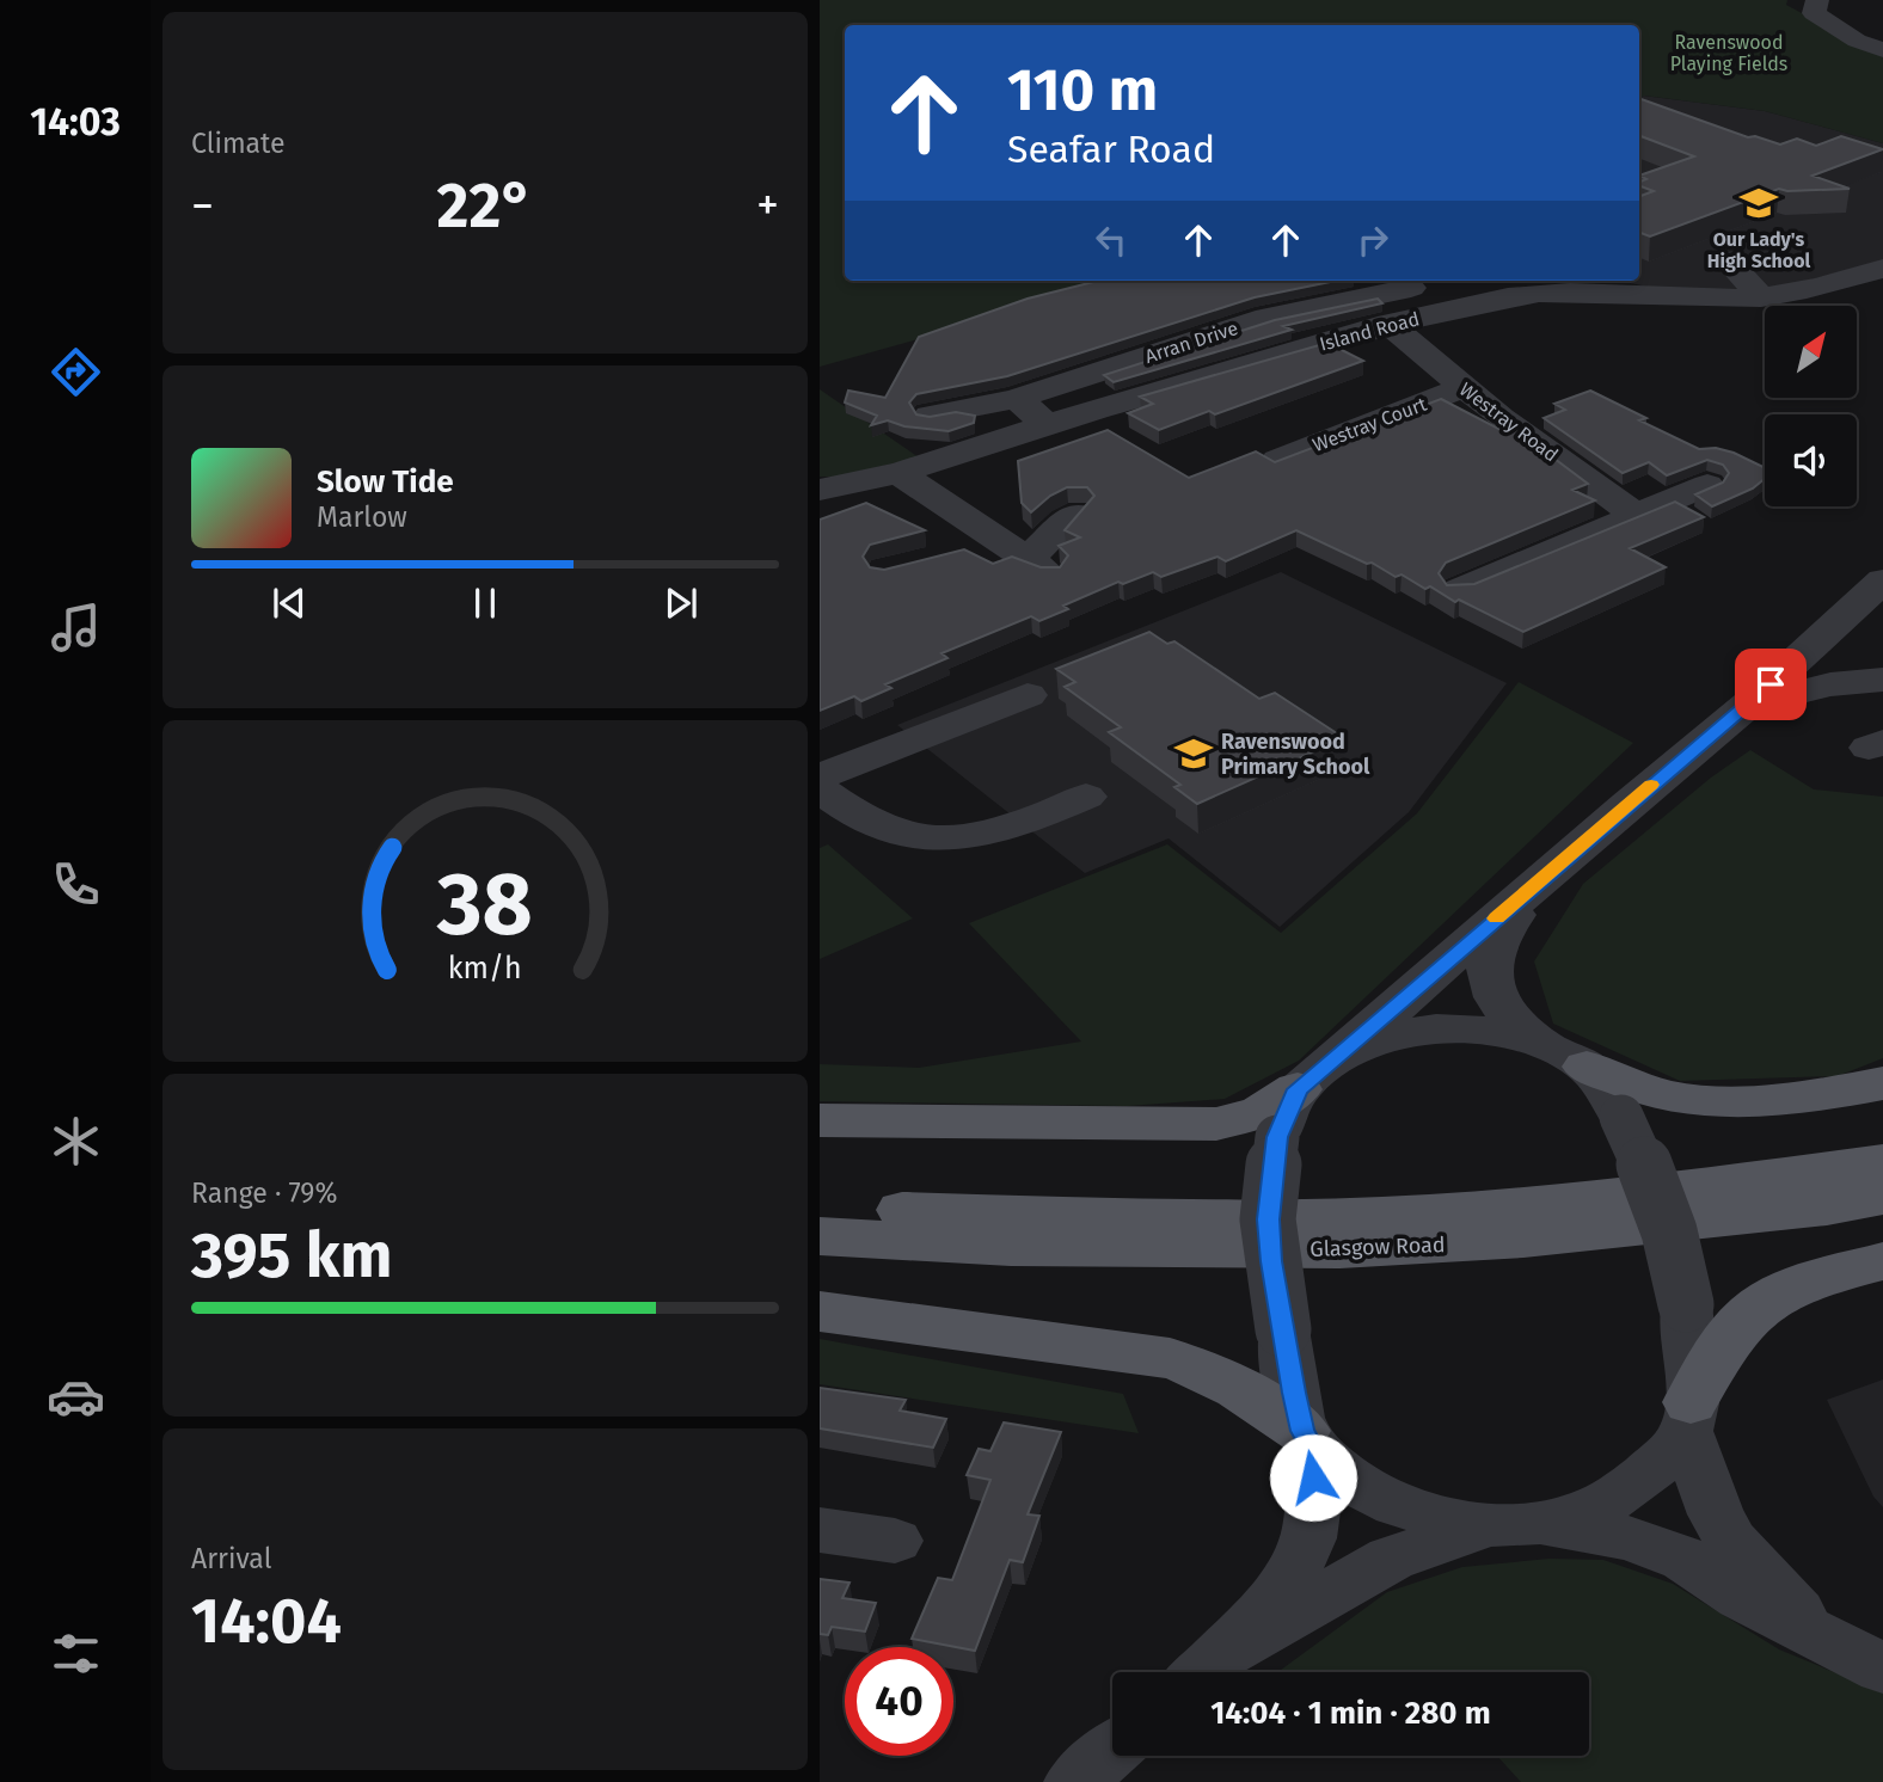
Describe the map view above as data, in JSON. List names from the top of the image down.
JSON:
{
  "streets": {
    "main road": ["Glasgow Road"],
    "street": [
      "Island Road",
      "Arran Drive",
      "Westray Road",
      "Westray Court"
    ]
  },
  "crossings": [
    ["Island Road", "Westray Road"],
    ["Westray Road", "Westray Court"]
  ],
  "parks": ["Ravenswood Playing Fields"],
  "places": {
    "school or university": ["Our Lady's High School", "Ravenswood Primary School"]
  },
  "north": "top right",
  "page": {
    "tabs": "14:03",
    "tile": [
      "Climate",
      ["Range · 79%", "395 km"],
      ["Arrival", "14:04"]
    ],
    "turn": ["110 m", "Seafar Road"],
    "heat": ["−", "22°", "+"],
    "song": ["Slow Tide", "Marlow"],
    "limit": "40",
    "trip": "14:04 · 1 min · 280 m",
    "gauge": ["38", "km/h"]
  }
}
